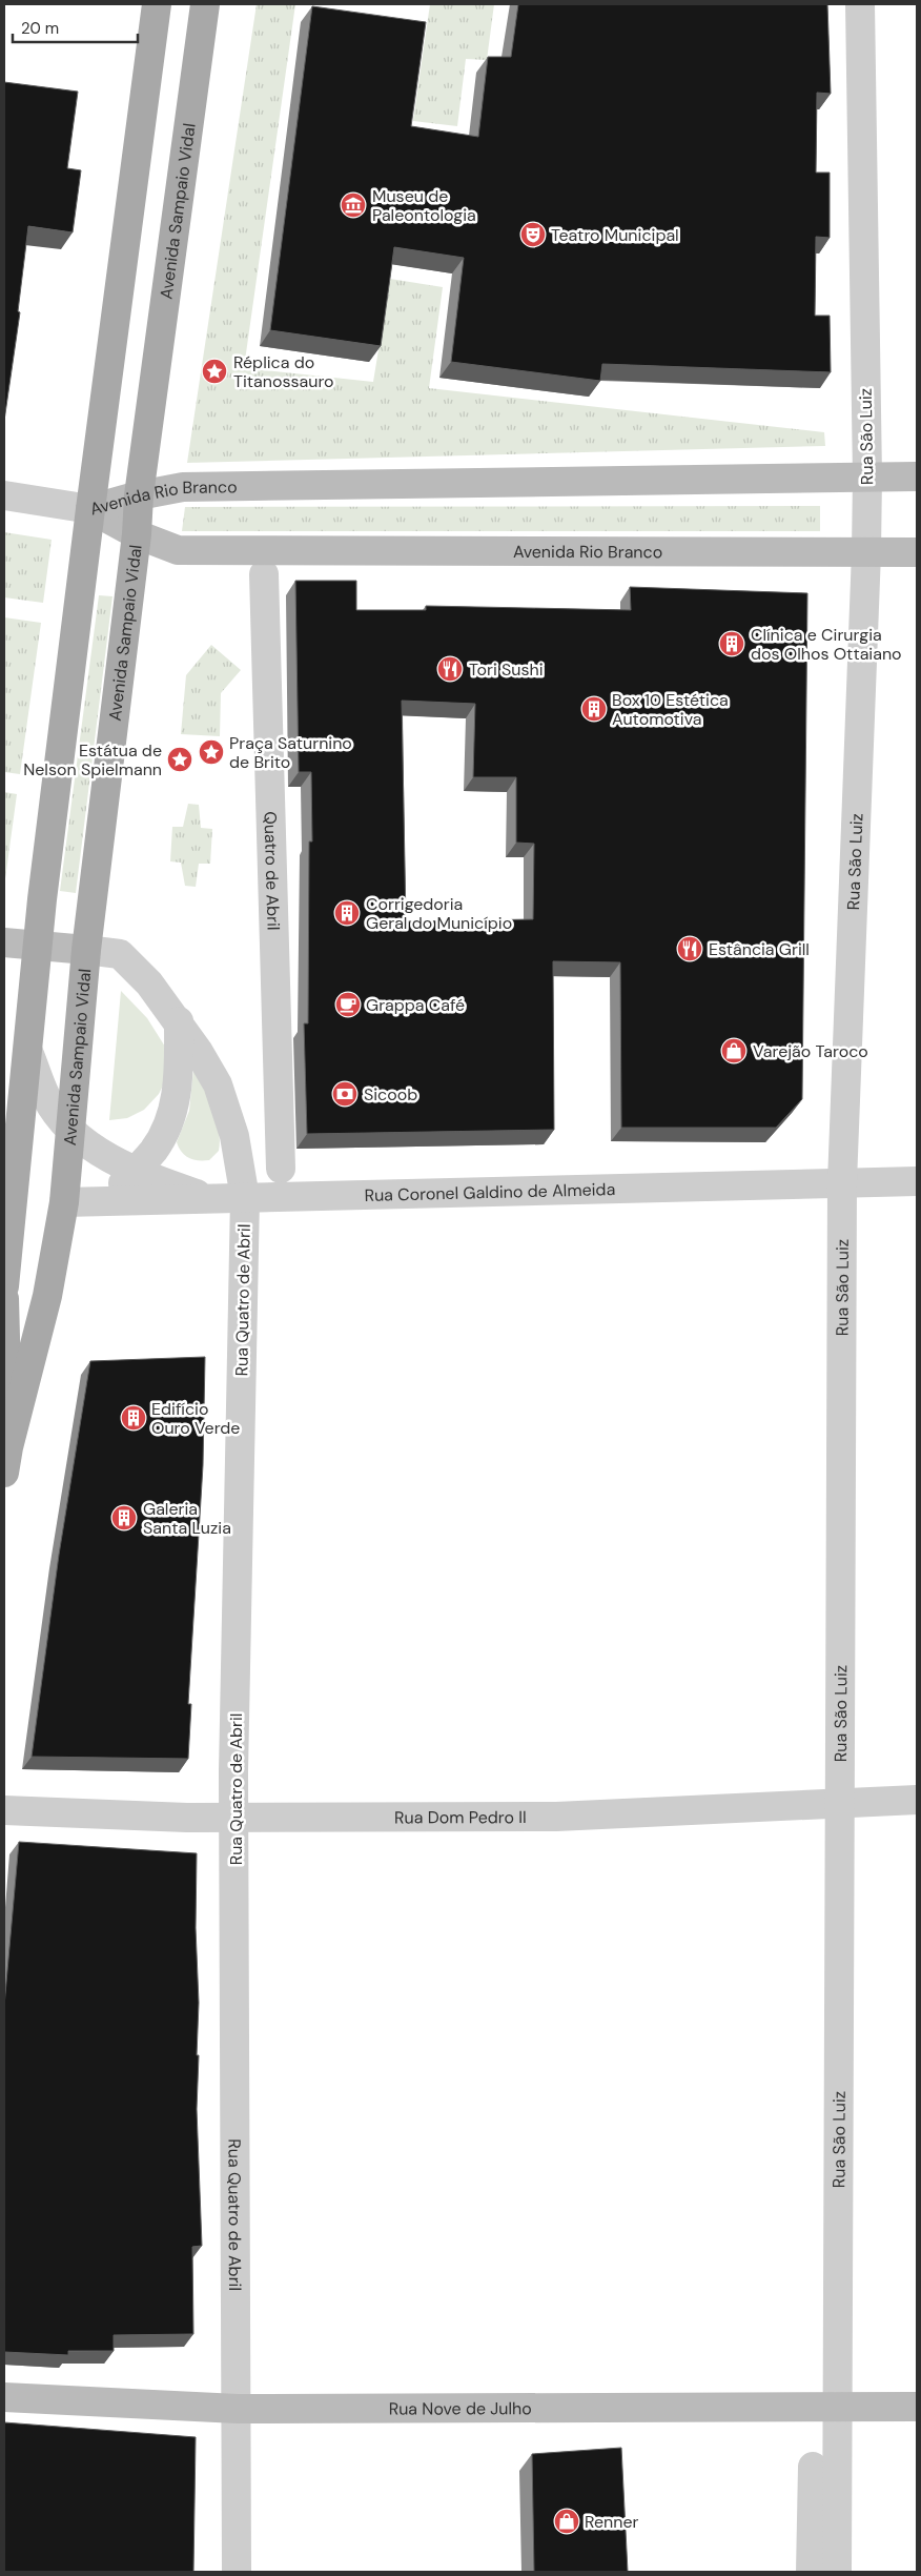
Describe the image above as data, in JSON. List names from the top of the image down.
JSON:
{
  "streets": {
    "main road": ["Avenida Sampaio Vidal", "Avenida Rio Branco", "Rua Nove de Julho"],
    "street": [
      "Rua São Luiz",
      "Quatro de Abril",
      "Rua Coronel Galdino de Almeida",
      "Rua Quatro de Abril",
      "Rua Dom Pedro II"
    ]
  },
  "crossings": [
    ["Avenida Sampaio Vidal", "Avenida Rio Branco"],
    ["Avenida Sampaio Vidal", "Rua Coronel Galdino de Almeida"],
    ["Avenida Sampaio Vidal", "Rua Quatro de Abril"],
    ["Rua São Luiz", "Avenida Rio Branco"],
    ["Rua São Luiz", "Rua Coronel Galdino de Almeida"],
    ["Rua São Luiz", "Rua Dom Pedro II"],
    ["Rua São Luiz", "Rua Nove de Julho"],
    ["Rua Coronel Galdino de Almeida", "Rua Quatro de Abril"],
    ["Rua Quatro de Abril", "Rua Dom Pedro II"],
    ["Rua Quatro de Abril", "Rua Nove de Julho"]
  ],
  "places": {
    "museum": ["Museu de Paleontologia"],
    "theatre": ["Teatro Municipal"],
    "place": ["Réplica do Titanossauro", "Praça Saturnino de Brito", "Estátua de Nelson Spielmann"],
    "building": [
      "Clínica e Cirurgia dos Olhos Ottaiano",
      "Box 10 Estética Automotiva",
      "Corrigedoria Geral do Município",
      "Edifício Ouro Verde",
      "Galeria Santa Luzia"
    ],
    "restaurant": ["Tori Sushi", "Estância Grill"],
    "cafe": ["Grappa Café"],
    "shop": ["Varejão Taroco", "Renner"],
    "bank": ["Sicoob"]
  },
  "scale_bar": "20 m"
}
